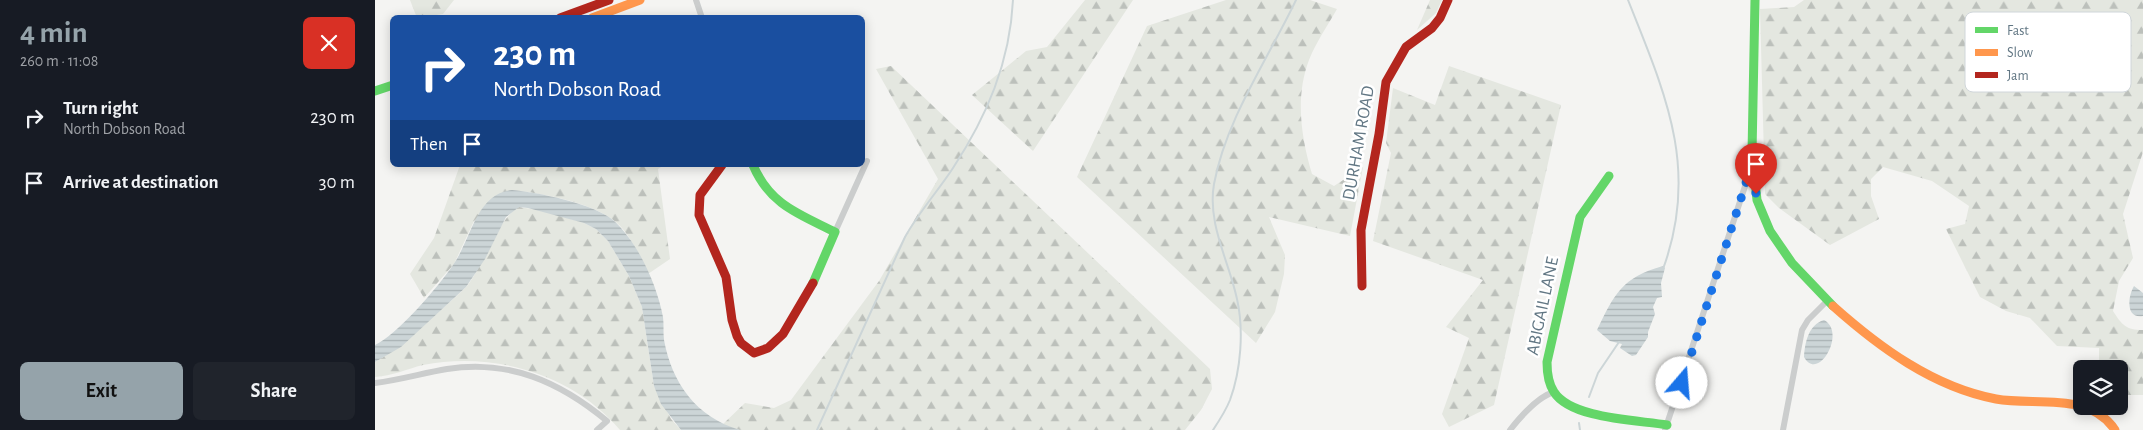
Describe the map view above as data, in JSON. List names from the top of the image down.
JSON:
{
  "streets": {
    "street": ["DURHAM ROAD", "ABIGAIL LANE"]
  },
  "legend": ["Fast", "Slow", "Jam"],
  "page": {
    "heading": ["4 min", "260 m · 11:08"],
    "turn": ["230 m", "North Dobson Road"],
    "list": [
      {
        "name": "Turn right",
        "note": "North Dobson Road",
        "value": "230 m"
      },
      {
        "name": "Arrive at destination",
        "value": "30 m"
      }
    ],
    "then": "Then",
    "buttons": ["Exit", "Share"]
  }
}
